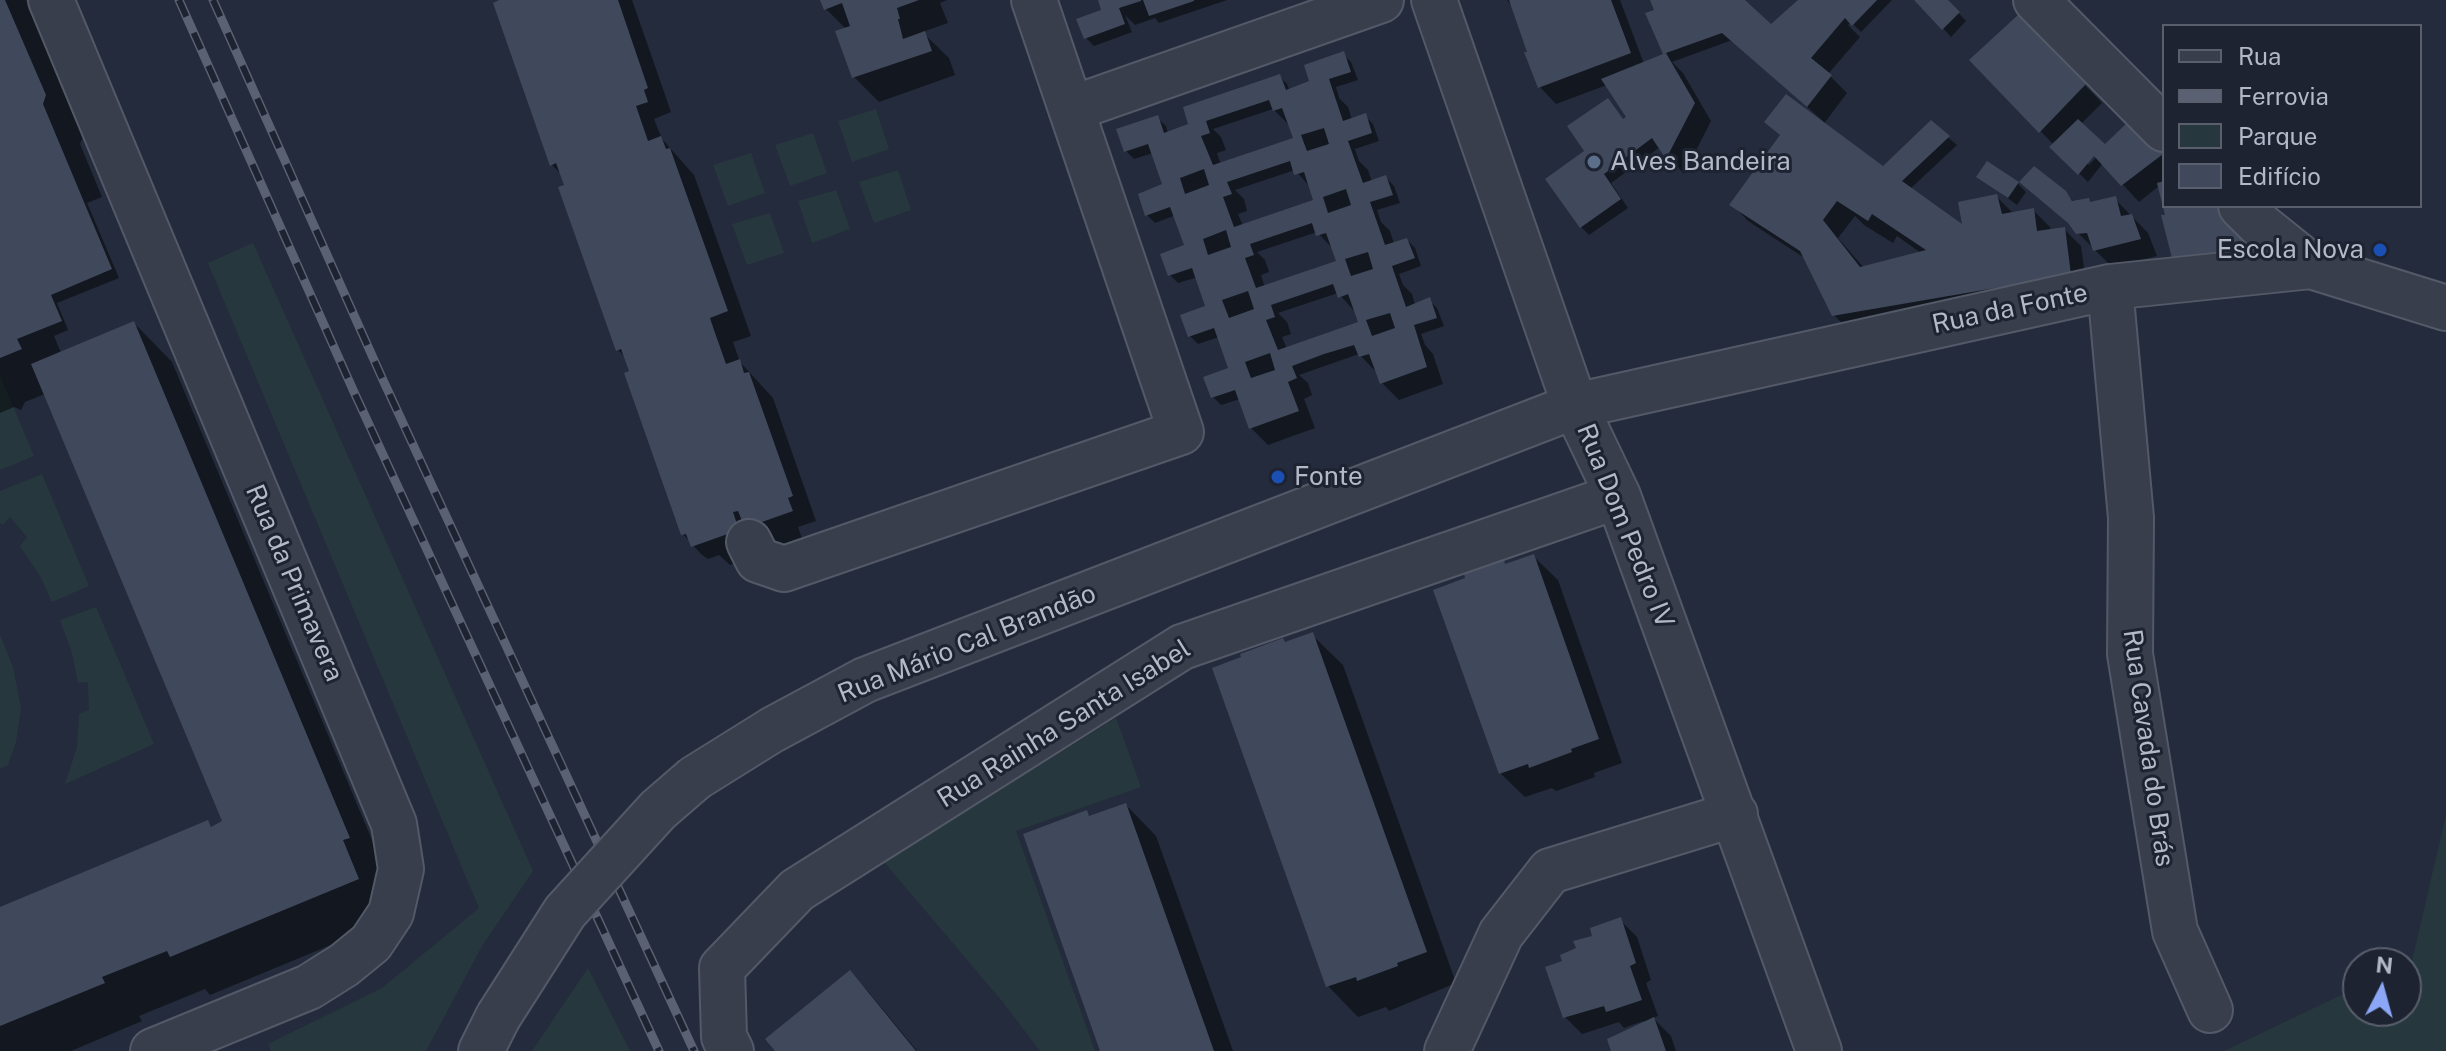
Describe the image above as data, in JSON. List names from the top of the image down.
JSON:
{
  "streets": {
    "street": [
      "Rua da Fonte",
      "Rua Dom Pedro IV",
      "Rua da Primavera",
      "Rua Mário Cal Brandão",
      "Rua Rainha Santa Isabel",
      "Rua Cavada do Brás"
    ]
  },
  "crossings": [
    ["Rua da Fonte", "Rua Dom Pedro IV"],
    ["Rua da Fonte", "Rua Mário Cal Brandão"],
    ["Rua da Fonte", "Rua Cavada do Brás"],
    ["Rua Dom Pedro IV", "Rua Mário Cal Brandão"],
    ["Rua Dom Pedro IV", "Rua Rainha Santa Isabel"]
  ],
  "places": ["Alves Bandeira", "Escola Nova", "Fonte"],
  "legend": [
    "Rua",
    "Ferrovia",
    "Parque",
    "Edifício"
  ],
  "north": "top"
}
